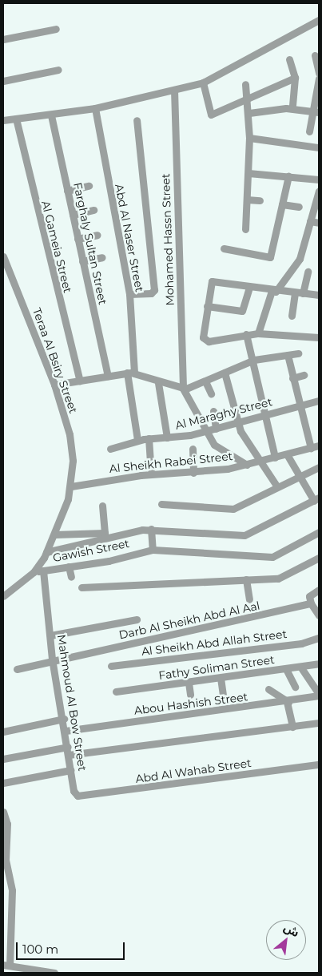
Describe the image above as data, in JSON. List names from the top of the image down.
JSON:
{
  "streets": {
    "street": [
      "Abd Al Naser Street",
      "Mohamed Hassn Street",
      "Farghaly Sultan Street",
      "Al Gameia Street",
      "Teraa Al Bsiry Street",
      "Al Maraghy Street",
      "Al Sheikh Rabei Street",
      "Gawish Street",
      "Darb Al Sheikh Abd Al Aal",
      "Al Sheikh Abd Allah Street",
      "Fathy Soliman Street",
      "Mahmoud Al Bow Street",
      "Abou Hashish Street",
      "Abd Al Wahab Street"
    ]
  },
  "crossings": [
    ["Abd Al Naser Street", "Al Maraghy Street"],
    ["Teraa Al Bsiry Street", "Al Sheikh Rabei Street"],
    ["Teraa Al Bsiry Street", "Gawish Street"],
    ["Gawish Street", "Mahmoud Al Bow Street"],
    ["Darb Al Sheikh Abd Al Aal", "Mahmoud Al Bow Street"],
    ["Mahmoud Al Bow Street", "Abou Hashish Street"],
    ["Mahmoud Al Bow Street", "Abd Al Wahab Street"]
  ],
  "scale_bar": "100 m",
  "north": "top right"
}
